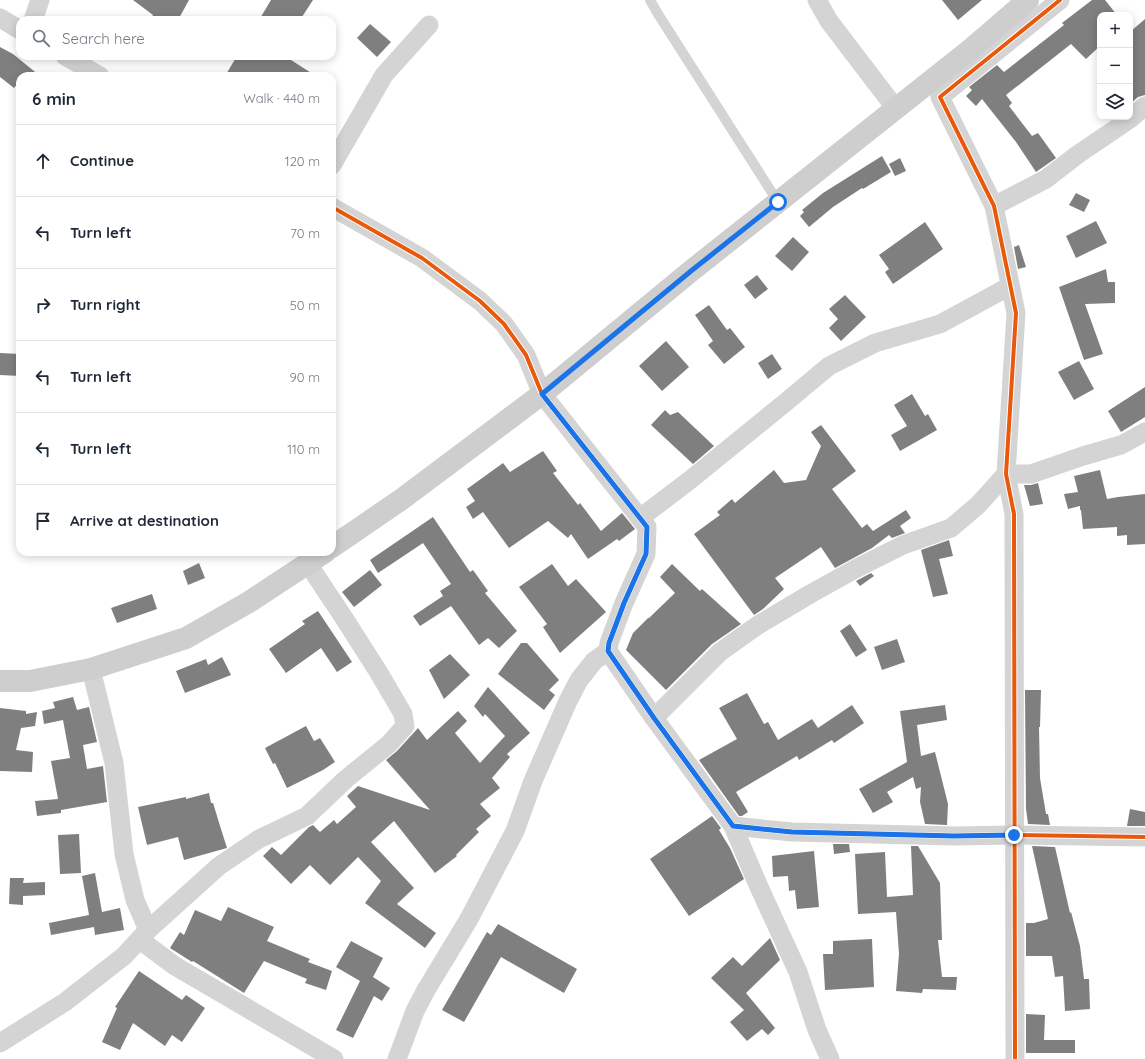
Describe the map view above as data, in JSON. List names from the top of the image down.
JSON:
{
  "page": {
    "map_buttons": ["+", "−"],
    "search": "Search here",
    "heading": ["6 min", "Walk · 440 m"],
    "list": [
      ["Continue", "120 m"],
      ["Turn left", "70 m"],
      ["Turn right", "50 m"],
      ["Turn left", "90 m"],
      ["Turn left", "110 m"],
      "Arrive at destination"
    ]
  }
}
